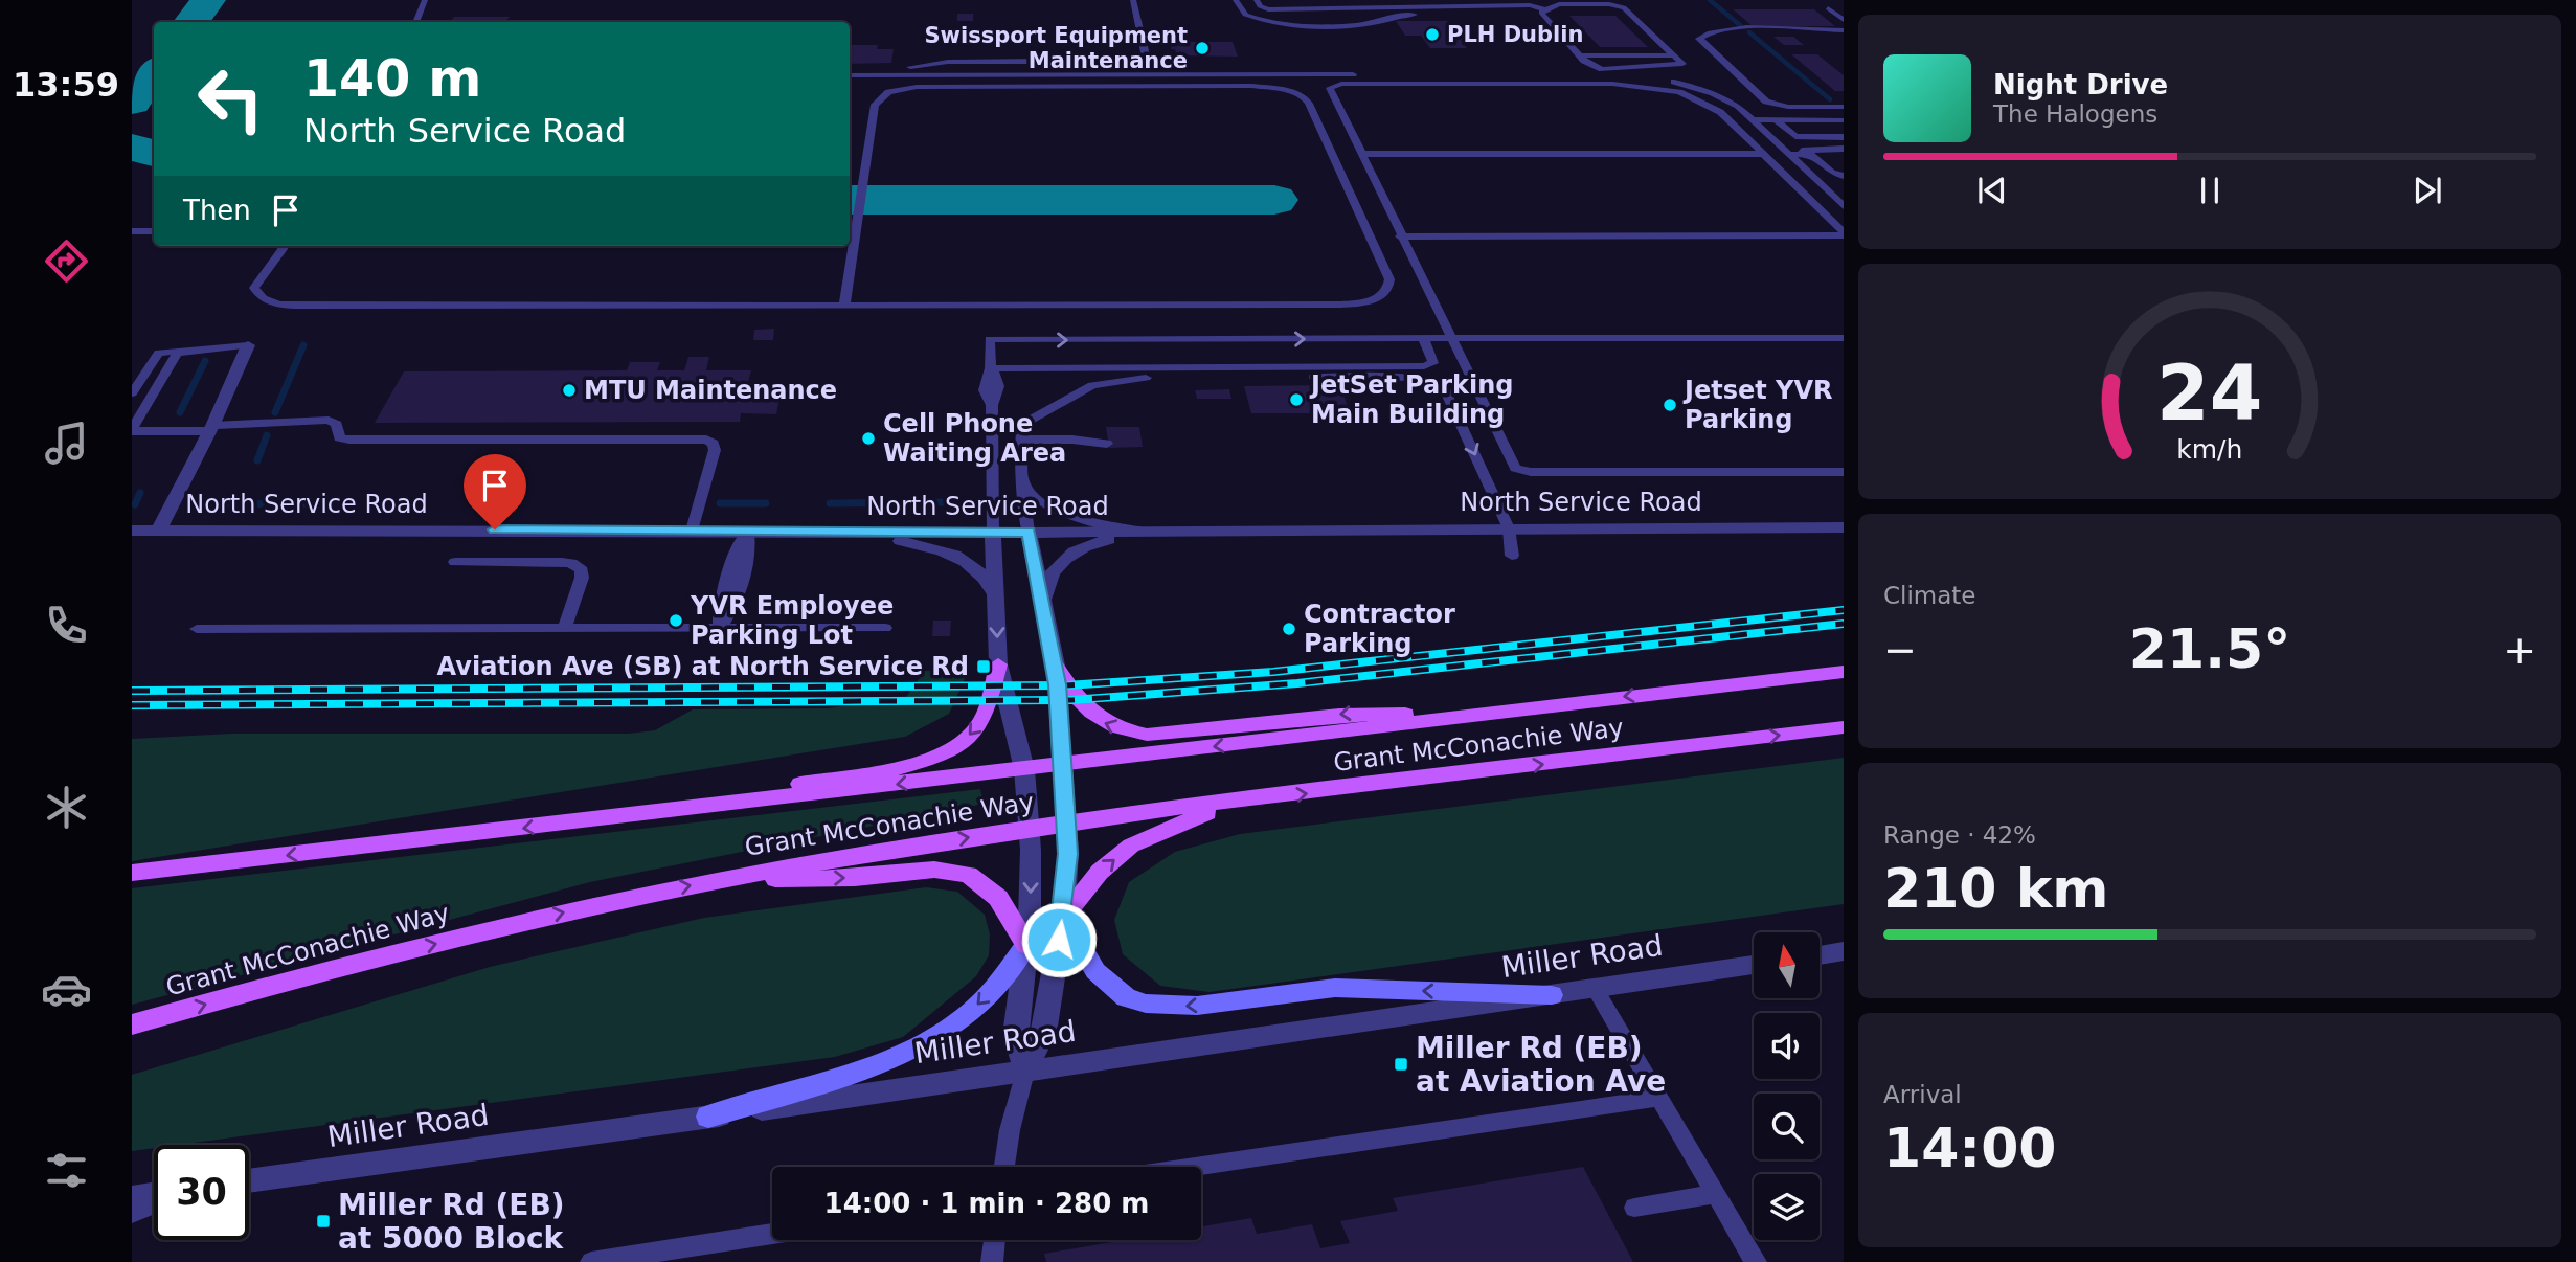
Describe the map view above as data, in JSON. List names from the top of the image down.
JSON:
{
  "streets": {
    "main road": ["Grant McConachie Way"],
    "street": ["North Service Road", "Miller Road"]
  },
  "places": {
    "other": [
      "PLH Dublin",
      "Swissport Equipment Maintenance",
      "MTU Maintenance",
      "JetSet Parking Main Building",
      "Jetset YVR Parking",
      "Cell Phone Waiting Area",
      "YVR Employee Parking Lot",
      "Contractor Parking"
    ],
    "transit": ["Aviation Ave (SB) at North Service Rd", "Miller Rd (EB) at Aviation Ave", "Miller Rd (EB) at 5000 Block"]
  },
  "north": "top",
  "page": {
    "tabs": "13:59",
    "turn": ["140 m", "North Service Road"],
    "song": ["Night Drive", "The Halogens"],
    "then": "Then",
    "tile": [
      "Climate",
      ["Range · 42%", "210 km"],
      ["Arrival", "14:00"]
    ],
    "heat": ["−", "21.5°", "+"],
    "limit": "30",
    "trip": "14:00 · 1 min · 280 m",
    "gauge": ["24", "km/h"]
  }
}
